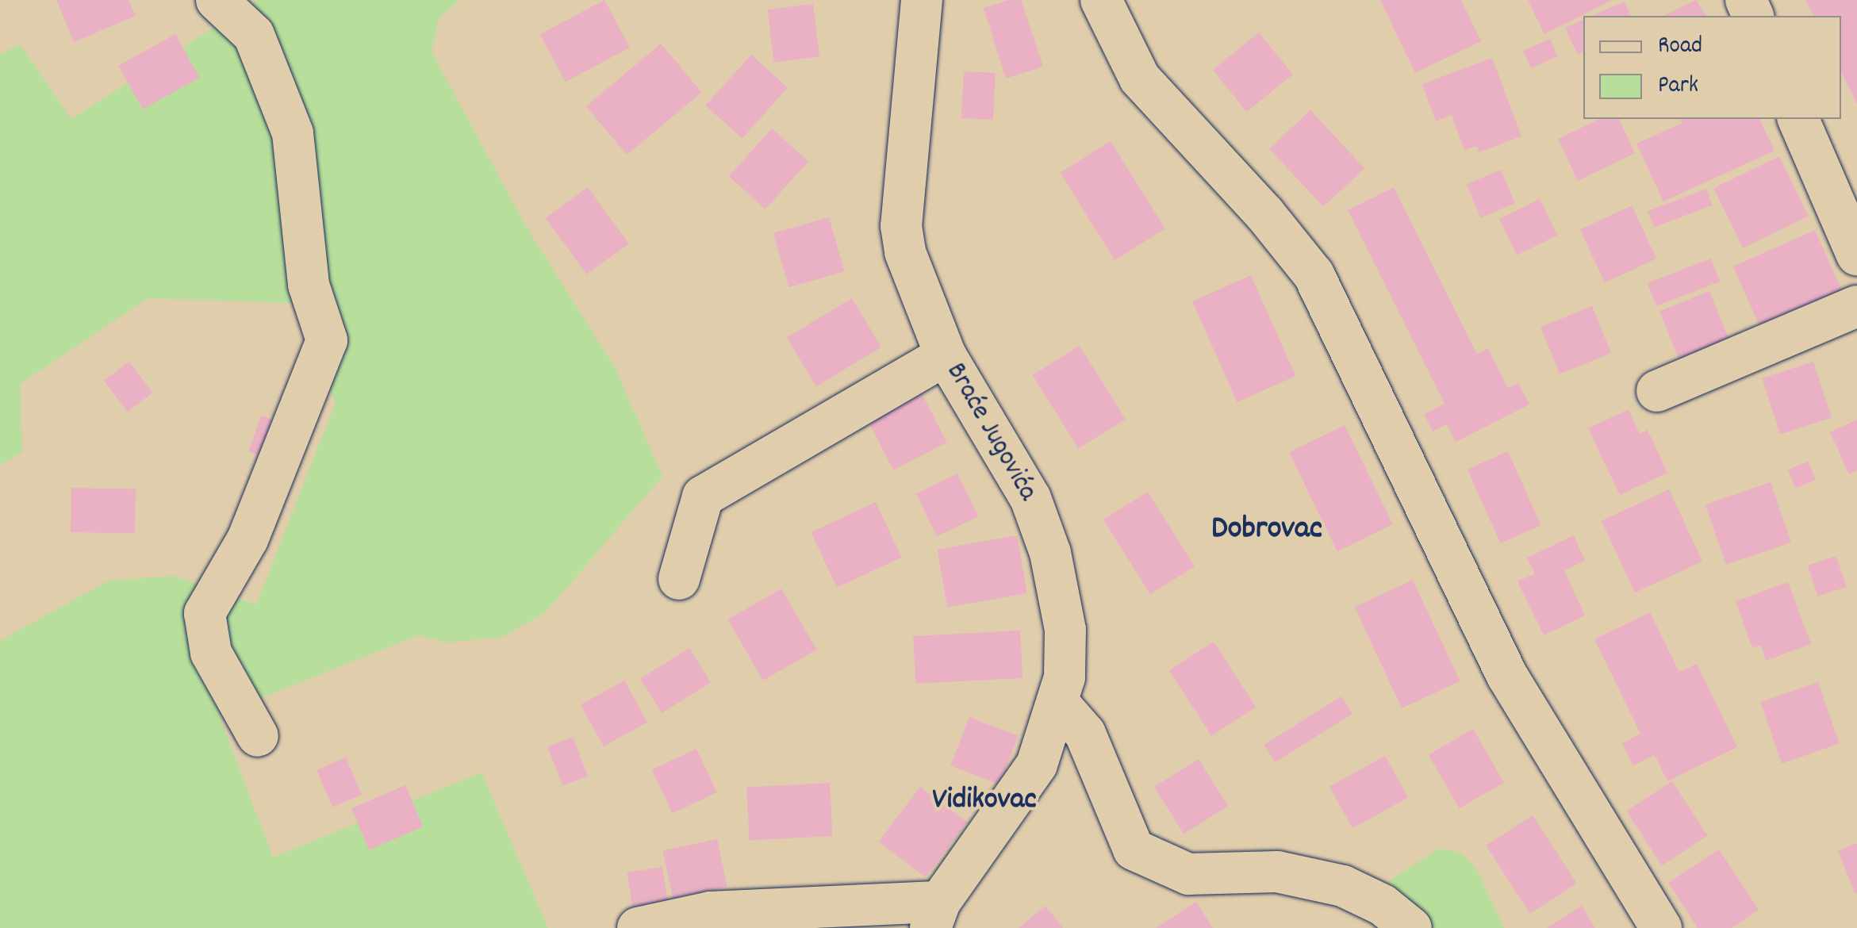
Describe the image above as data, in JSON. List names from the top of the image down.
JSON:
{
  "streets": {
    "street": ["Braće Jugovića"]
  },
  "districts": ["Dobrovac", "Vidikovac"],
  "legend": ["Road", "Park"]
}
